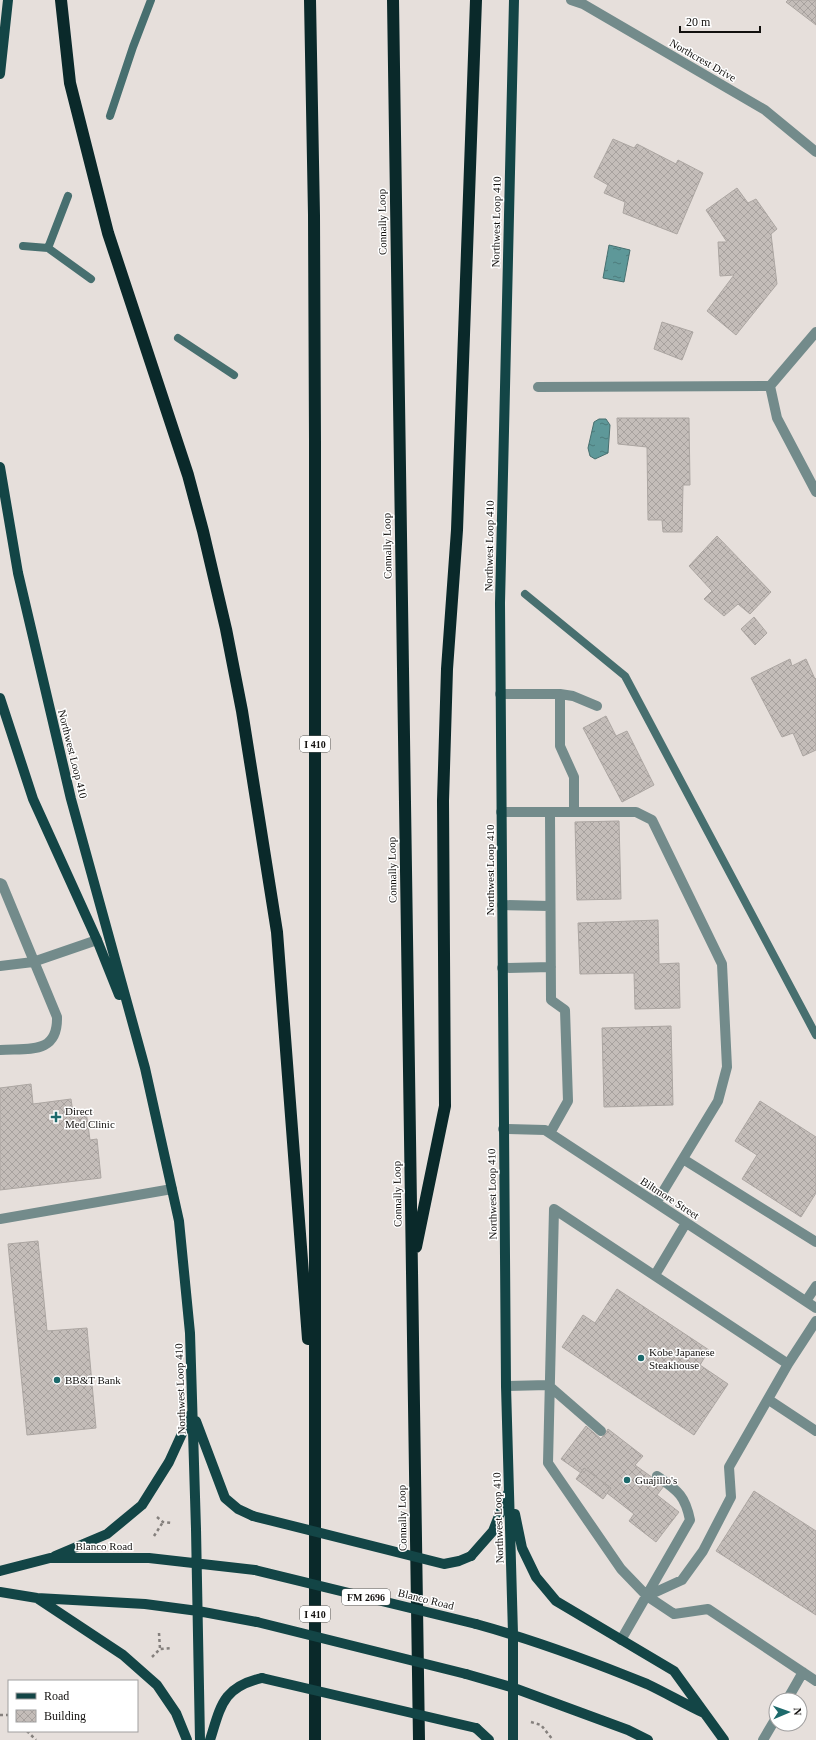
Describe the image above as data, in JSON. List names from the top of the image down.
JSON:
{
  "streets": {
    "highway": ["Connally Loop", "I 410"],
    "main road": ["Northwest Loop 410", "Blanco Road", "FM 2696"],
    "street": ["Northcrest Drive", "Biltmore Street"]
  },
  "crossings": [
    ["Northwest Loop 410", "Biltmore Street"],
    ["Northwest Loop 410", "Blanco Road"]
  ],
  "places": {
    "health": ["Direct Med Clinic"],
    "other": ["Kobe Japanese Steakhouse", "BB&T Bank", "Guajillo's"]
  },
  "legend": ["Road", "Building"],
  "scale_bar": "20 m",
  "north": "right"
}
